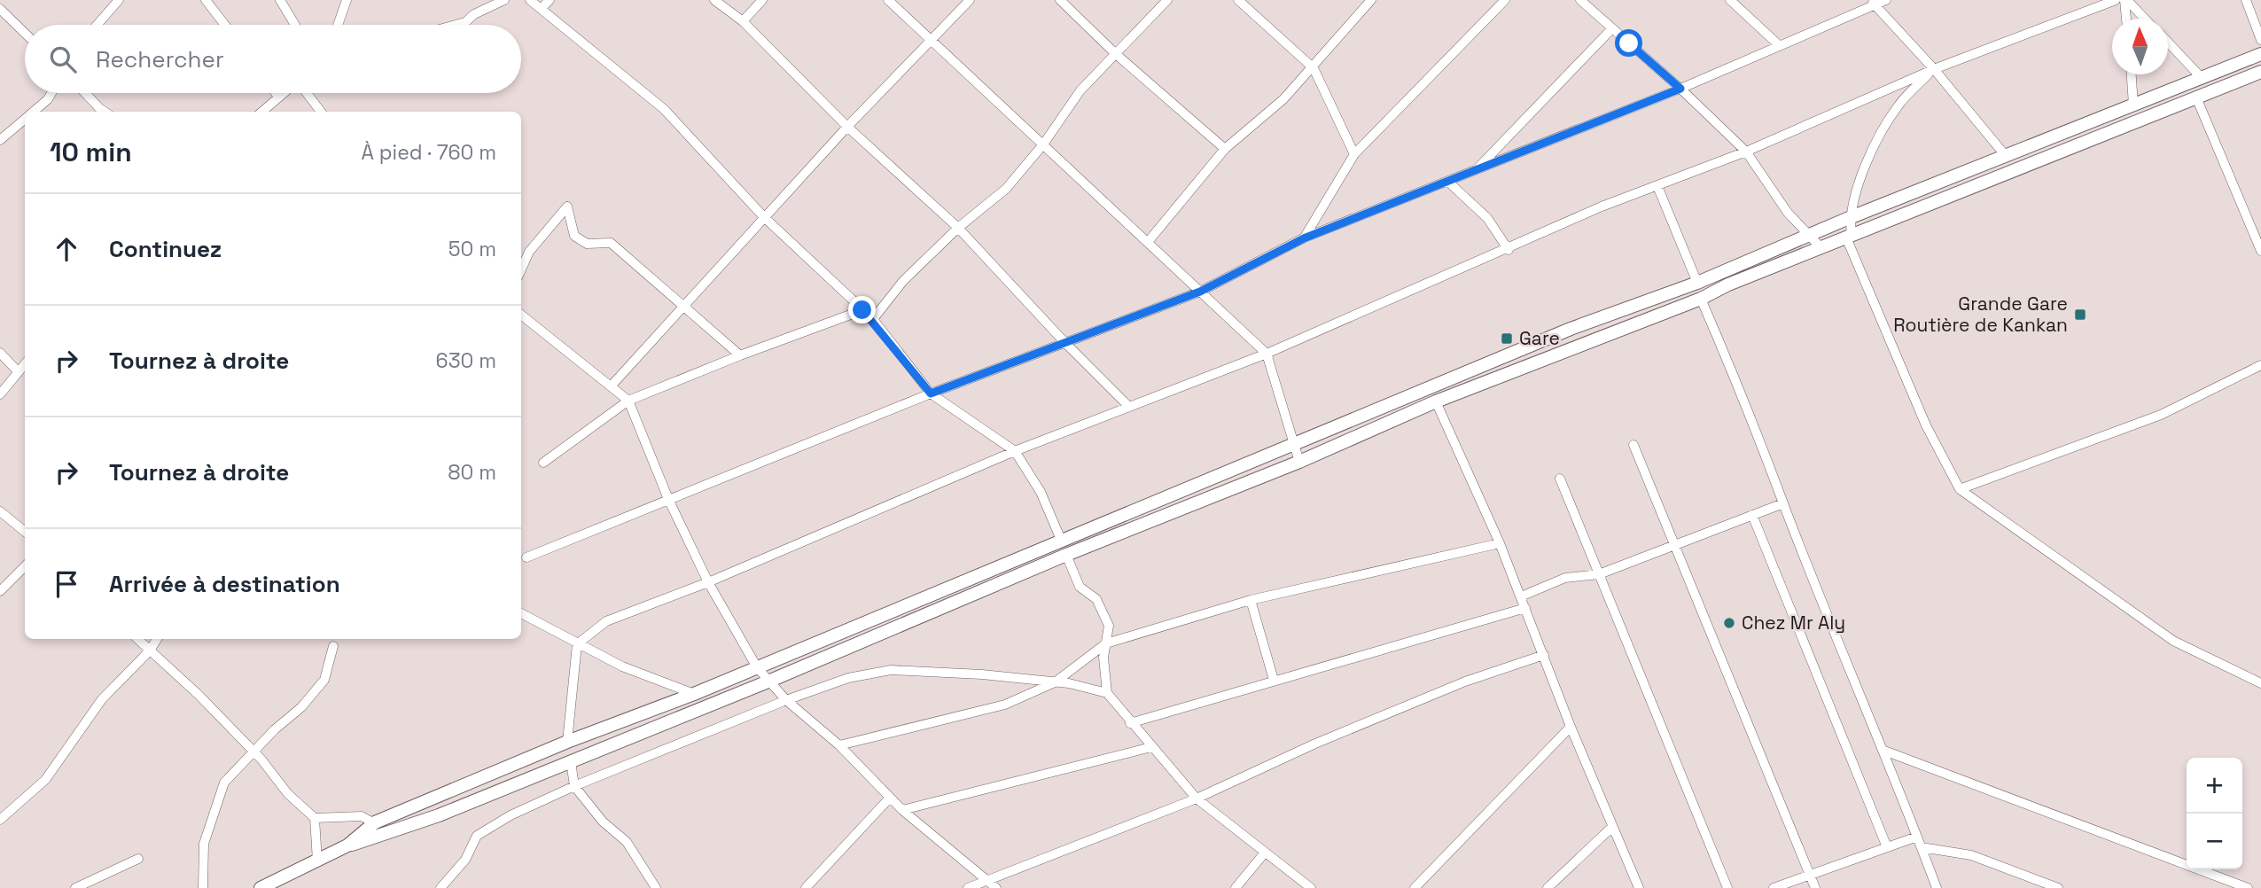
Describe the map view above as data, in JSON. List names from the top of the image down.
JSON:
{
  "places": {
    "transit": ["Grande Gare Routière de Kankan", "Gare"],
    "other": ["Chez Mr Aly"]
  },
  "north": "top",
  "page": {
    "search": "Rechercher",
    "heading": ["10 min", "À pied · 760 m"],
    "list": [
      ["Continuez", "50 m"],
      ["Tournez à droite", "630 m"],
      ["Tournez à droite", "80 m"],
      "Arrivée à destination"
    ],
    "map_buttons": ["+", "−"]
  }
}
